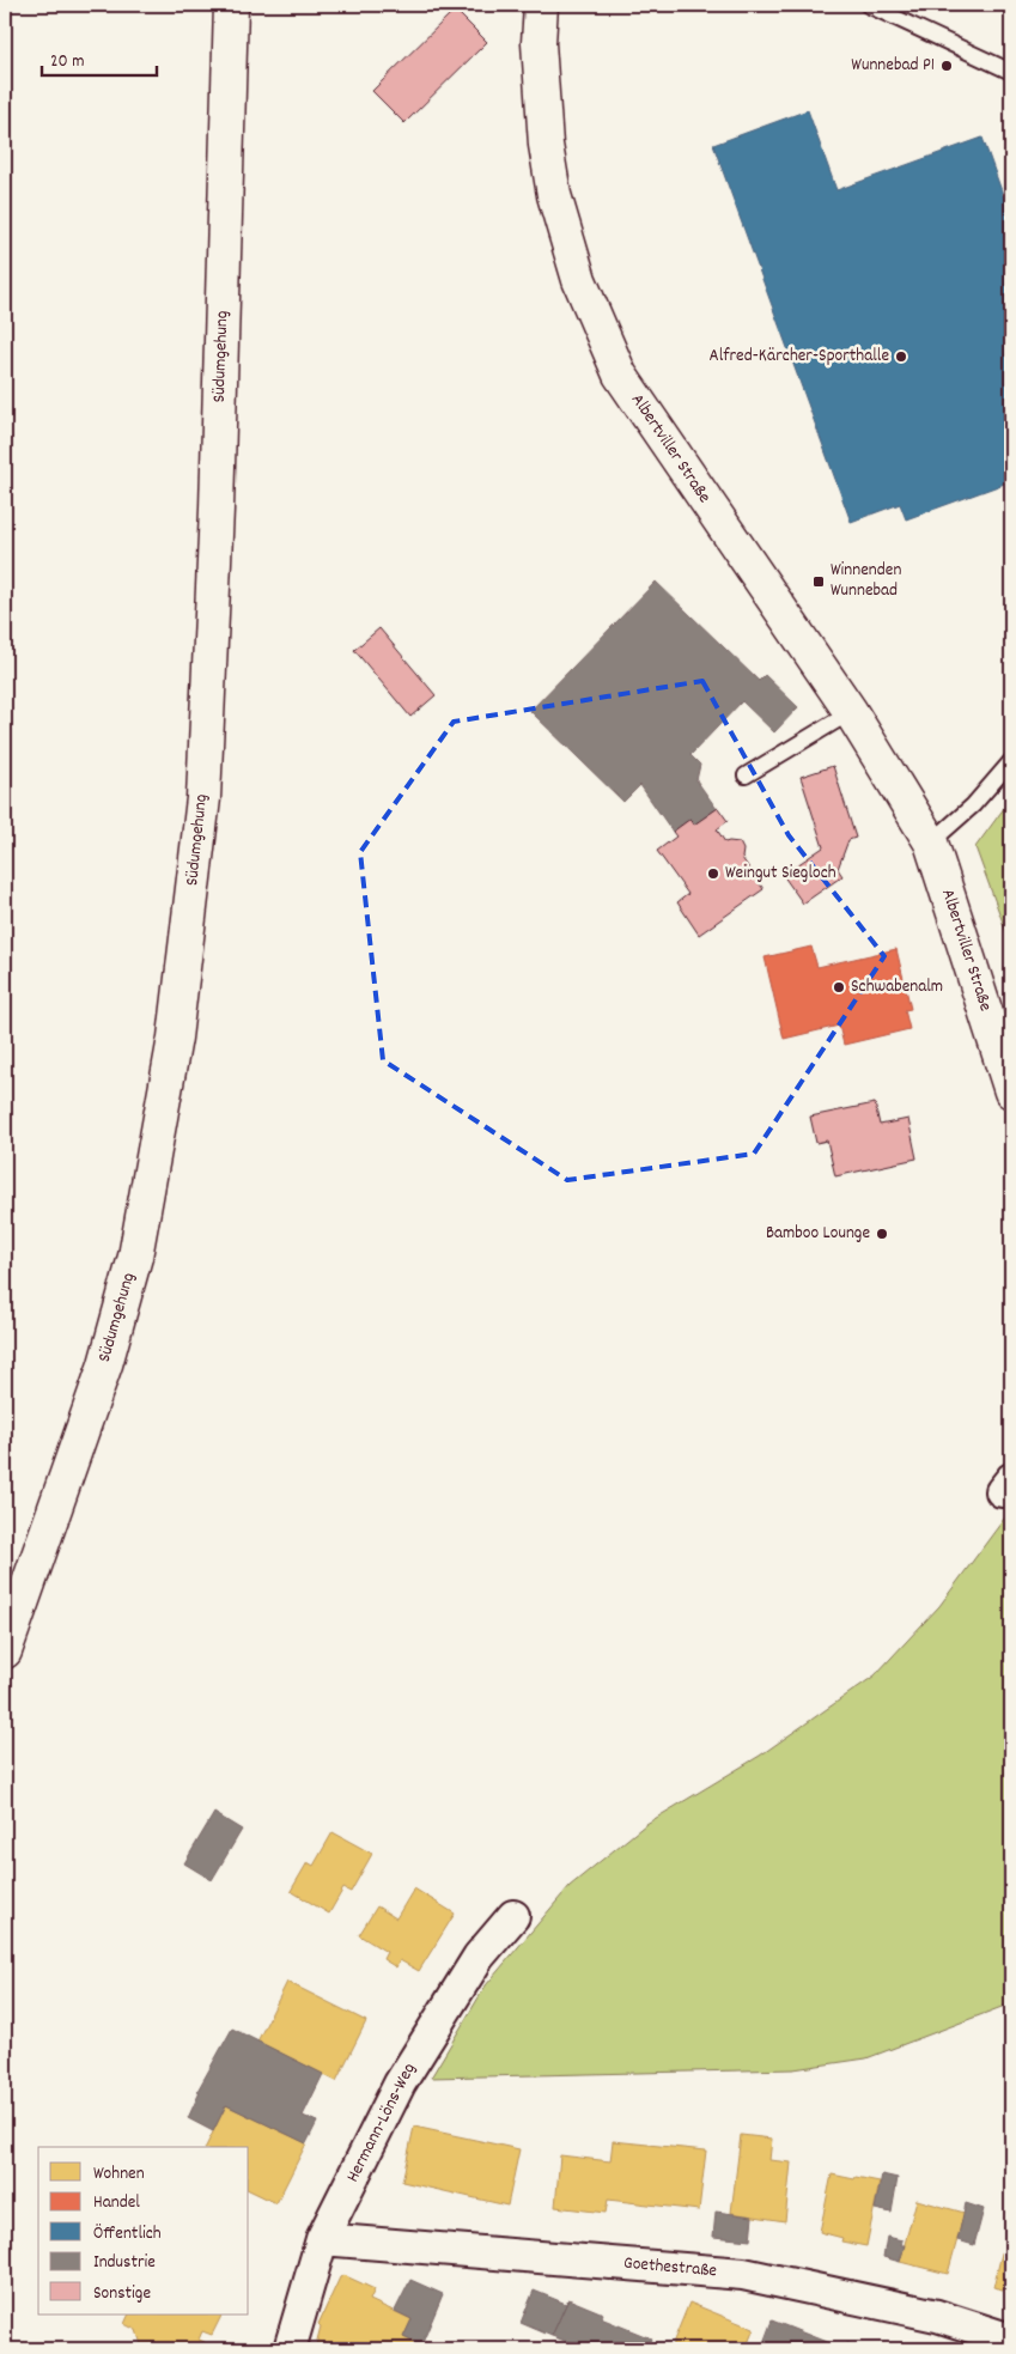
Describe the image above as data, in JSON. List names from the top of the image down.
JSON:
{
  "streets": {
    "main road": ["Südumgehung", "Albertviller Straße"],
    "street": ["Hermann-Löns-Weg", "Goethestraße"]
  },
  "crossings": [
    ["Hermann-Löns-Weg", "Goethestraße"]
  ],
  "places": {
    "other": [
      "Wunnebad P1",
      "Alfred-Kärcher-Sporthalle",
      "Weingut Siegloch",
      "Schwabenalm",
      "Bamboo Lounge"
    ],
    "transit": ["Winnenden Wunnebad"]
  },
  "legend": [
    "Wohnen",
    "Handel",
    "Öffentlich",
    "Industrie",
    "Sonstige"
  ],
  "scale_bar": "20 m"
}
